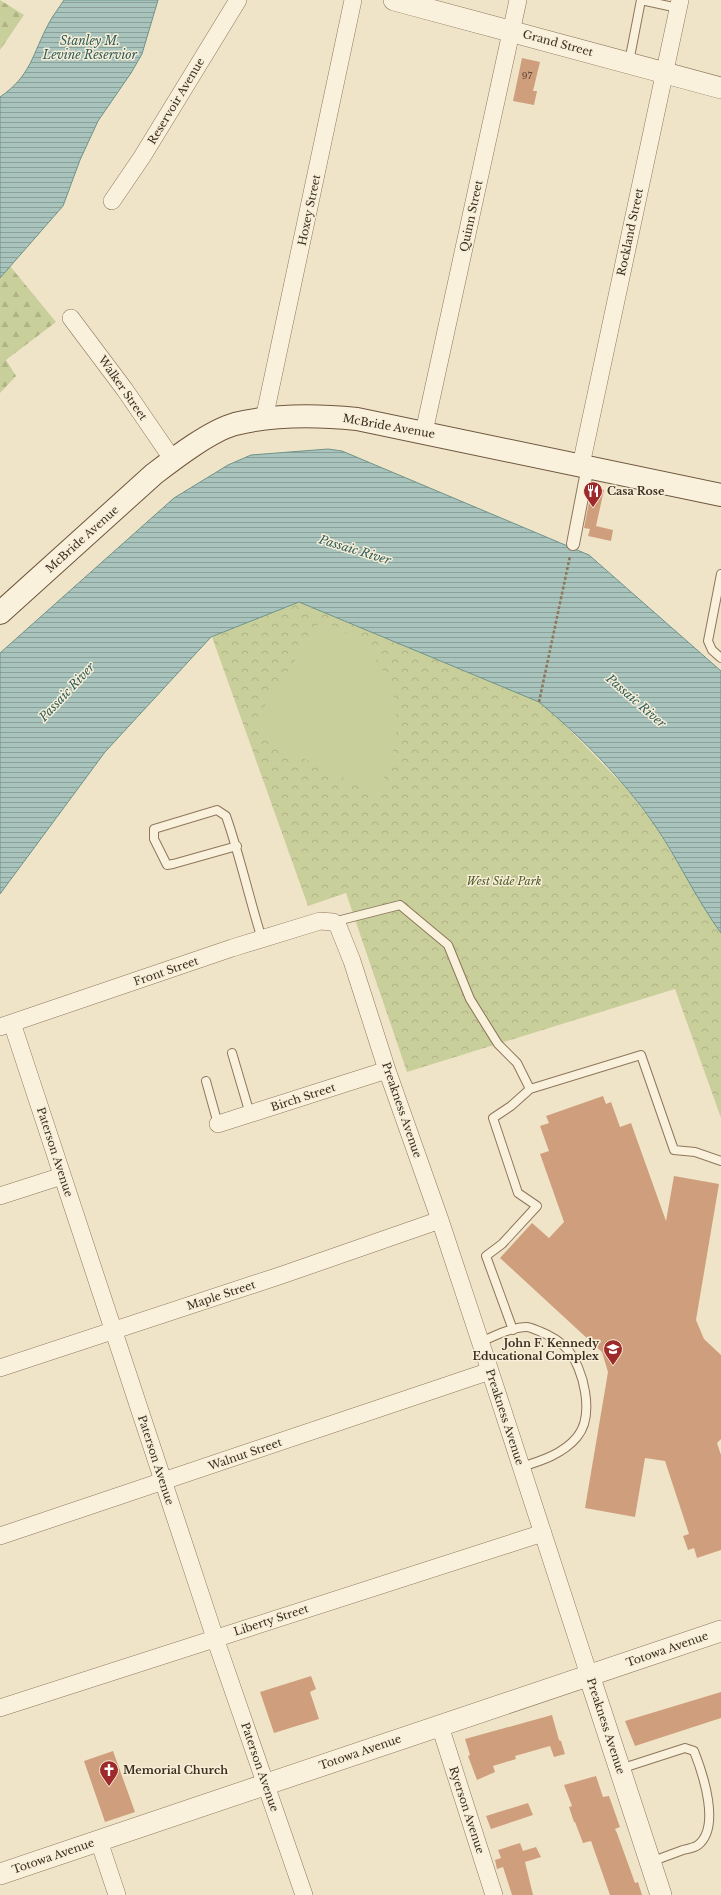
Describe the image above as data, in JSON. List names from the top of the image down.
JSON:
{
  "streets": {
    "main road": ["McBride Avenue"],
    "street": [
      "Grand Street",
      "Reservoir Avenue",
      "Hoxey Street",
      "Quinn Street",
      "Rockland Street",
      "Walker Street",
      "Front Street",
      "Birch Street",
      "Preakness Avenue",
      "Paterson Avenue",
      "Maple Street",
      "Walnut Street",
      "Liberty Street",
      "Totowa Avenue",
      "Ryerson Avenue"
    ]
  },
  "crossings": [
    ["Grand Street", "Quinn Street"],
    ["Grand Street", "Rockland Street"],
    ["Hoxey Street", "McBride Avenue"],
    ["Quinn Street", "McBride Avenue"],
    ["Rockland Street", "McBride Avenue"],
    ["Walker Street", "McBride Avenue"],
    ["Front Street", "Preakness Avenue"],
    ["Front Street", "Paterson Avenue"],
    ["Birch Street", "Preakness Avenue"],
    ["Preakness Avenue", "Maple Street"],
    ["Preakness Avenue", "Walnut Street"],
    ["Preakness Avenue", "Liberty Street"],
    ["Preakness Avenue", "Totowa Avenue"],
    ["Paterson Avenue", "Maple Street"],
    ["Paterson Avenue", "Walnut Street"],
    ["Paterson Avenue", "Liberty Street"],
    ["Paterson Avenue", "Totowa Avenue"],
    ["Totowa Avenue", "Ryerson Avenue"]
  ],
  "water": ["Stanley M. Levine Reservior", "Passaic River"],
  "parks": ["West Side Park"],
  "places": {
    "restaurant": ["Casa Rose"],
    "school or university": ["John F. Kennedy Educational Complex"],
    "church": ["Memorial Church"]
  },
  "house_numbers": ["97"]
}
